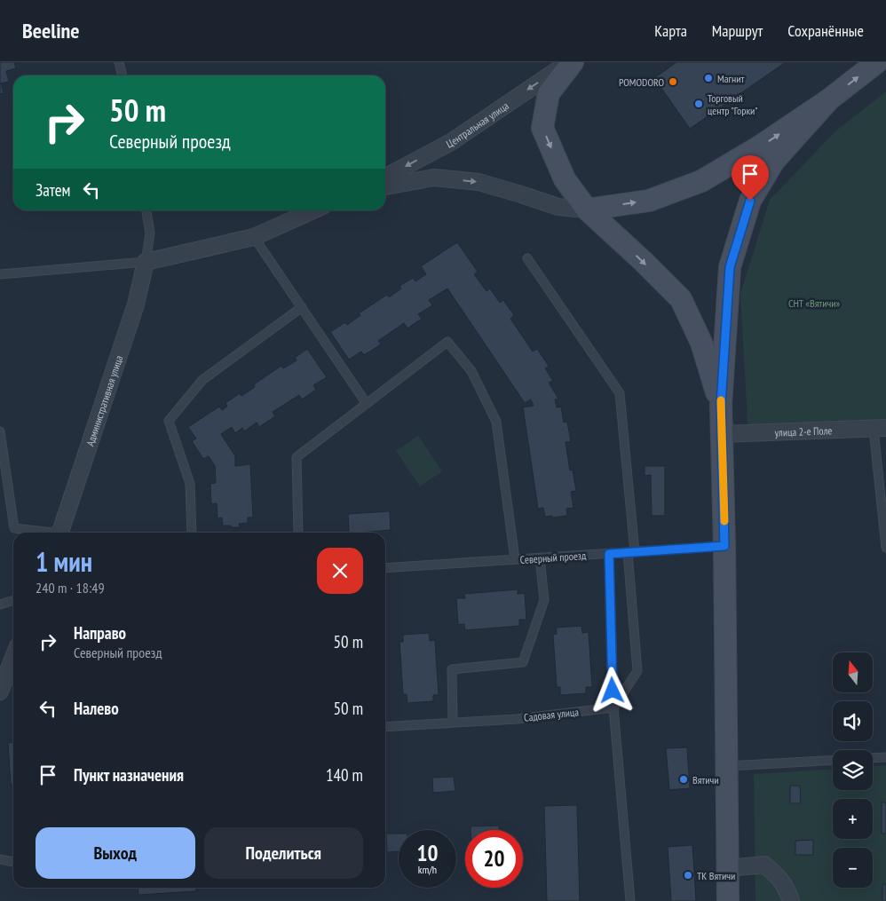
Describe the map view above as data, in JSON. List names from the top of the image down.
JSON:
{
  "streets": {
    "street": ["Центральная улица", "Административная улица", "улица 2-е Поле"],
    "lane": ["Северный проезд", "Садовая улица"]
  },
  "one_way": ["Центральная улица"],
  "parks": ["СНТ «Вятичи»"],
  "places": [
    "Магнит",
    "POMODORO",
    "Торговый центр \"Горки\"",
    "Вятичи",
    "ТК Вятичи"
  ],
  "north": "top",
  "page": {
    "header": "Beeline",
    "nav": ["Карта", "Маршрут", "Сохранённые"],
    "turn": ["50 m", "Северный проезд"],
    "then": "Затем",
    "heading": ["1 мин", "240 m · 18:49"],
    "list": [
      {
        "name": "Направо",
        "note": "Северный проезд",
        "value": "50 m"
      },
      {
        "name": "Налево",
        "value": "50 m"
      },
      {
        "name": "Пункт назначения",
        "value": "140 m"
      }
    ],
    "map_buttons": ["+", "−"],
    "buttons": ["Выход", "Поделиться"],
    "speed": "10 km/h",
    "limit": "20"
  }
}
